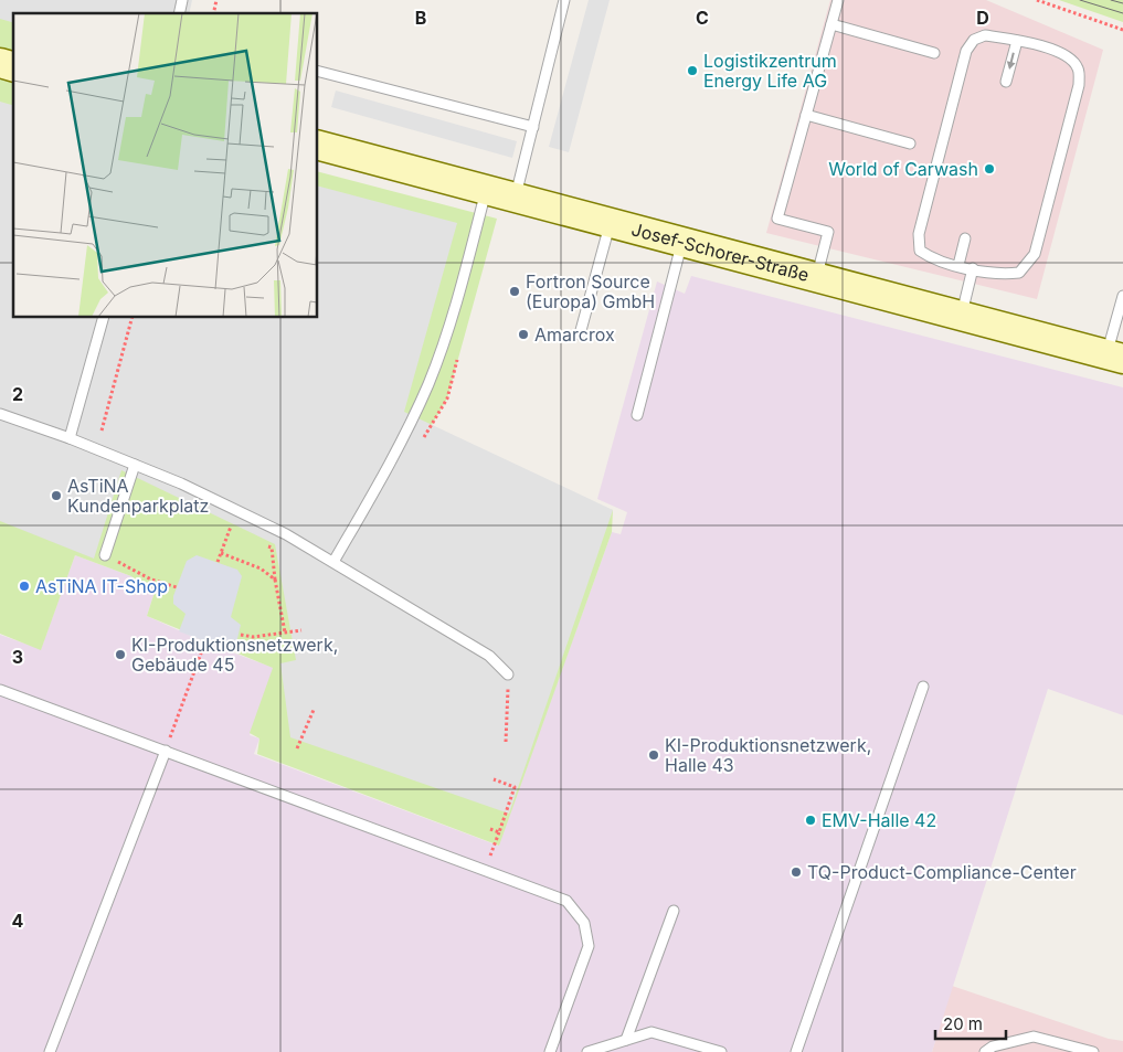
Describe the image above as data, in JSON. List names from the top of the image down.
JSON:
{
  "streets": {
    "street": ["Josef-Schorer-Straße"]
  },
  "places": [
    "Logistikzentrum Energy Life AG",
    "World of Carwash",
    "Fortron Source (Europa) GmbH",
    "Amarcrox",
    "AsTiNA Kundenparkplatz",
    "AsTiNA IT-Shop",
    "KI-Produktionsnetzwerk, Gebäude 45",
    "KI-Produktionsnetzwerk, Halle 43",
    "EMV-Halle 42",
    "TQ-Product-Compliance-Center"
  ],
  "scale_bar": "20 m",
  "grid": {
    "columns": ["B", "C", "D"],
    "rows": ["2", "3", "4"]
  }
}
